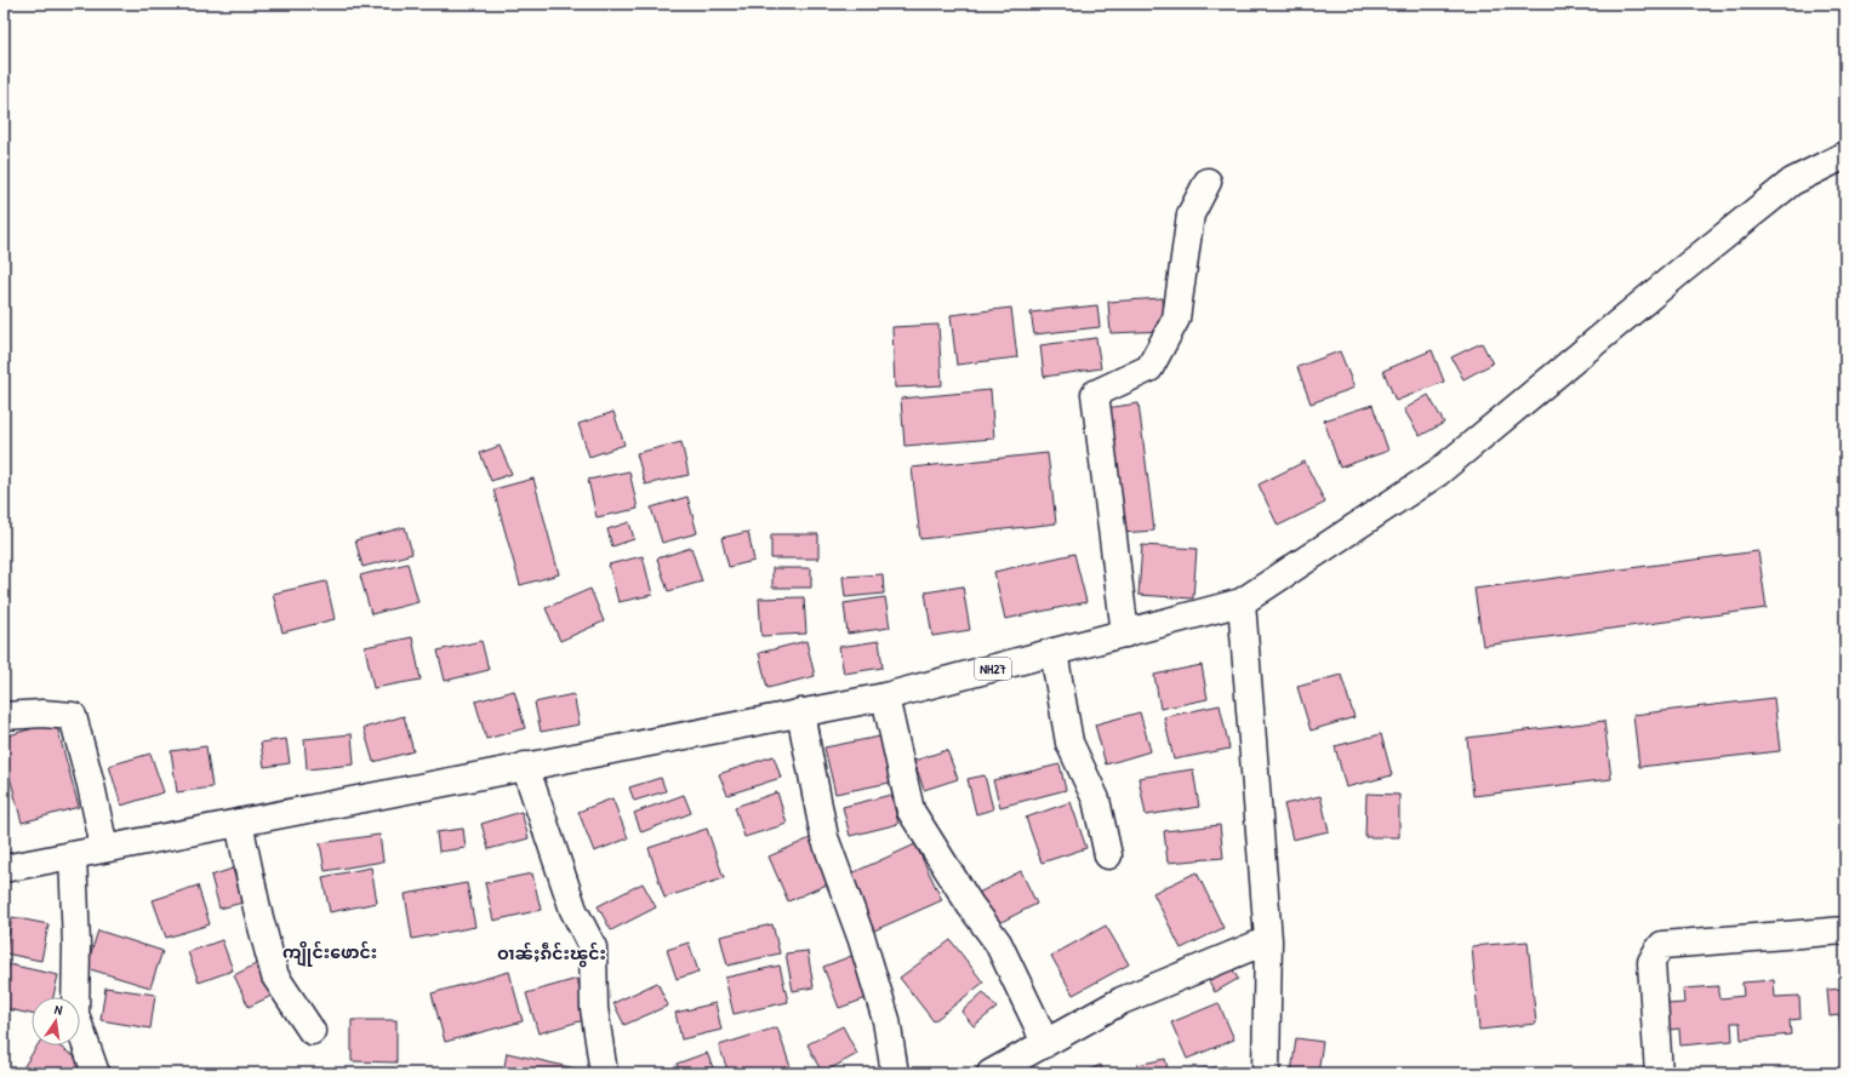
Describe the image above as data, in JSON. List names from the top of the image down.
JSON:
{
  "streets": {
    "main road": ["NH27"]
  },
  "districts": ["ကျိုင်းဖောင်း", "ဝၢၼ်ႈၵဵင်းၽွင်း"],
  "north": "top"
}
